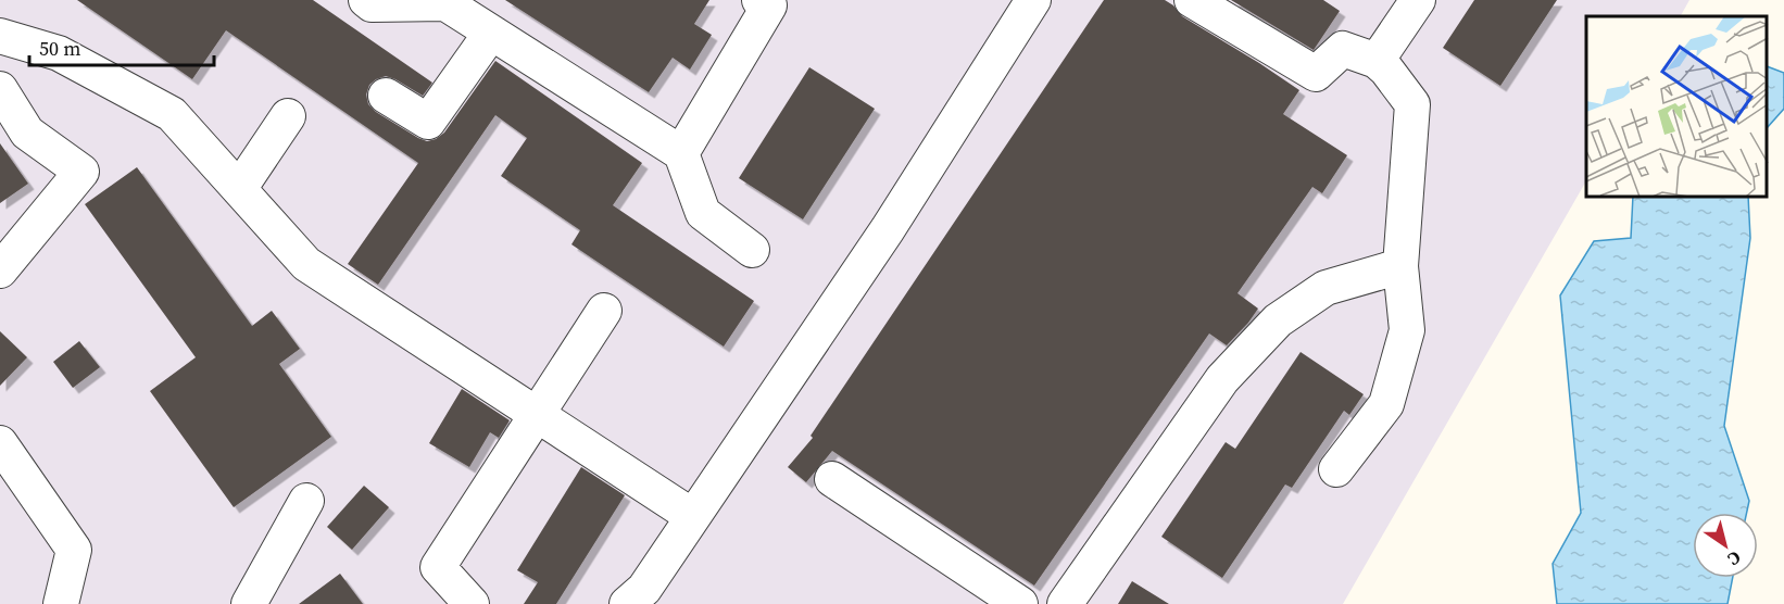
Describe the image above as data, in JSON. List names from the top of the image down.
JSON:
{
  "scale_bar": "50 m",
  "north": "bottom right"
}
